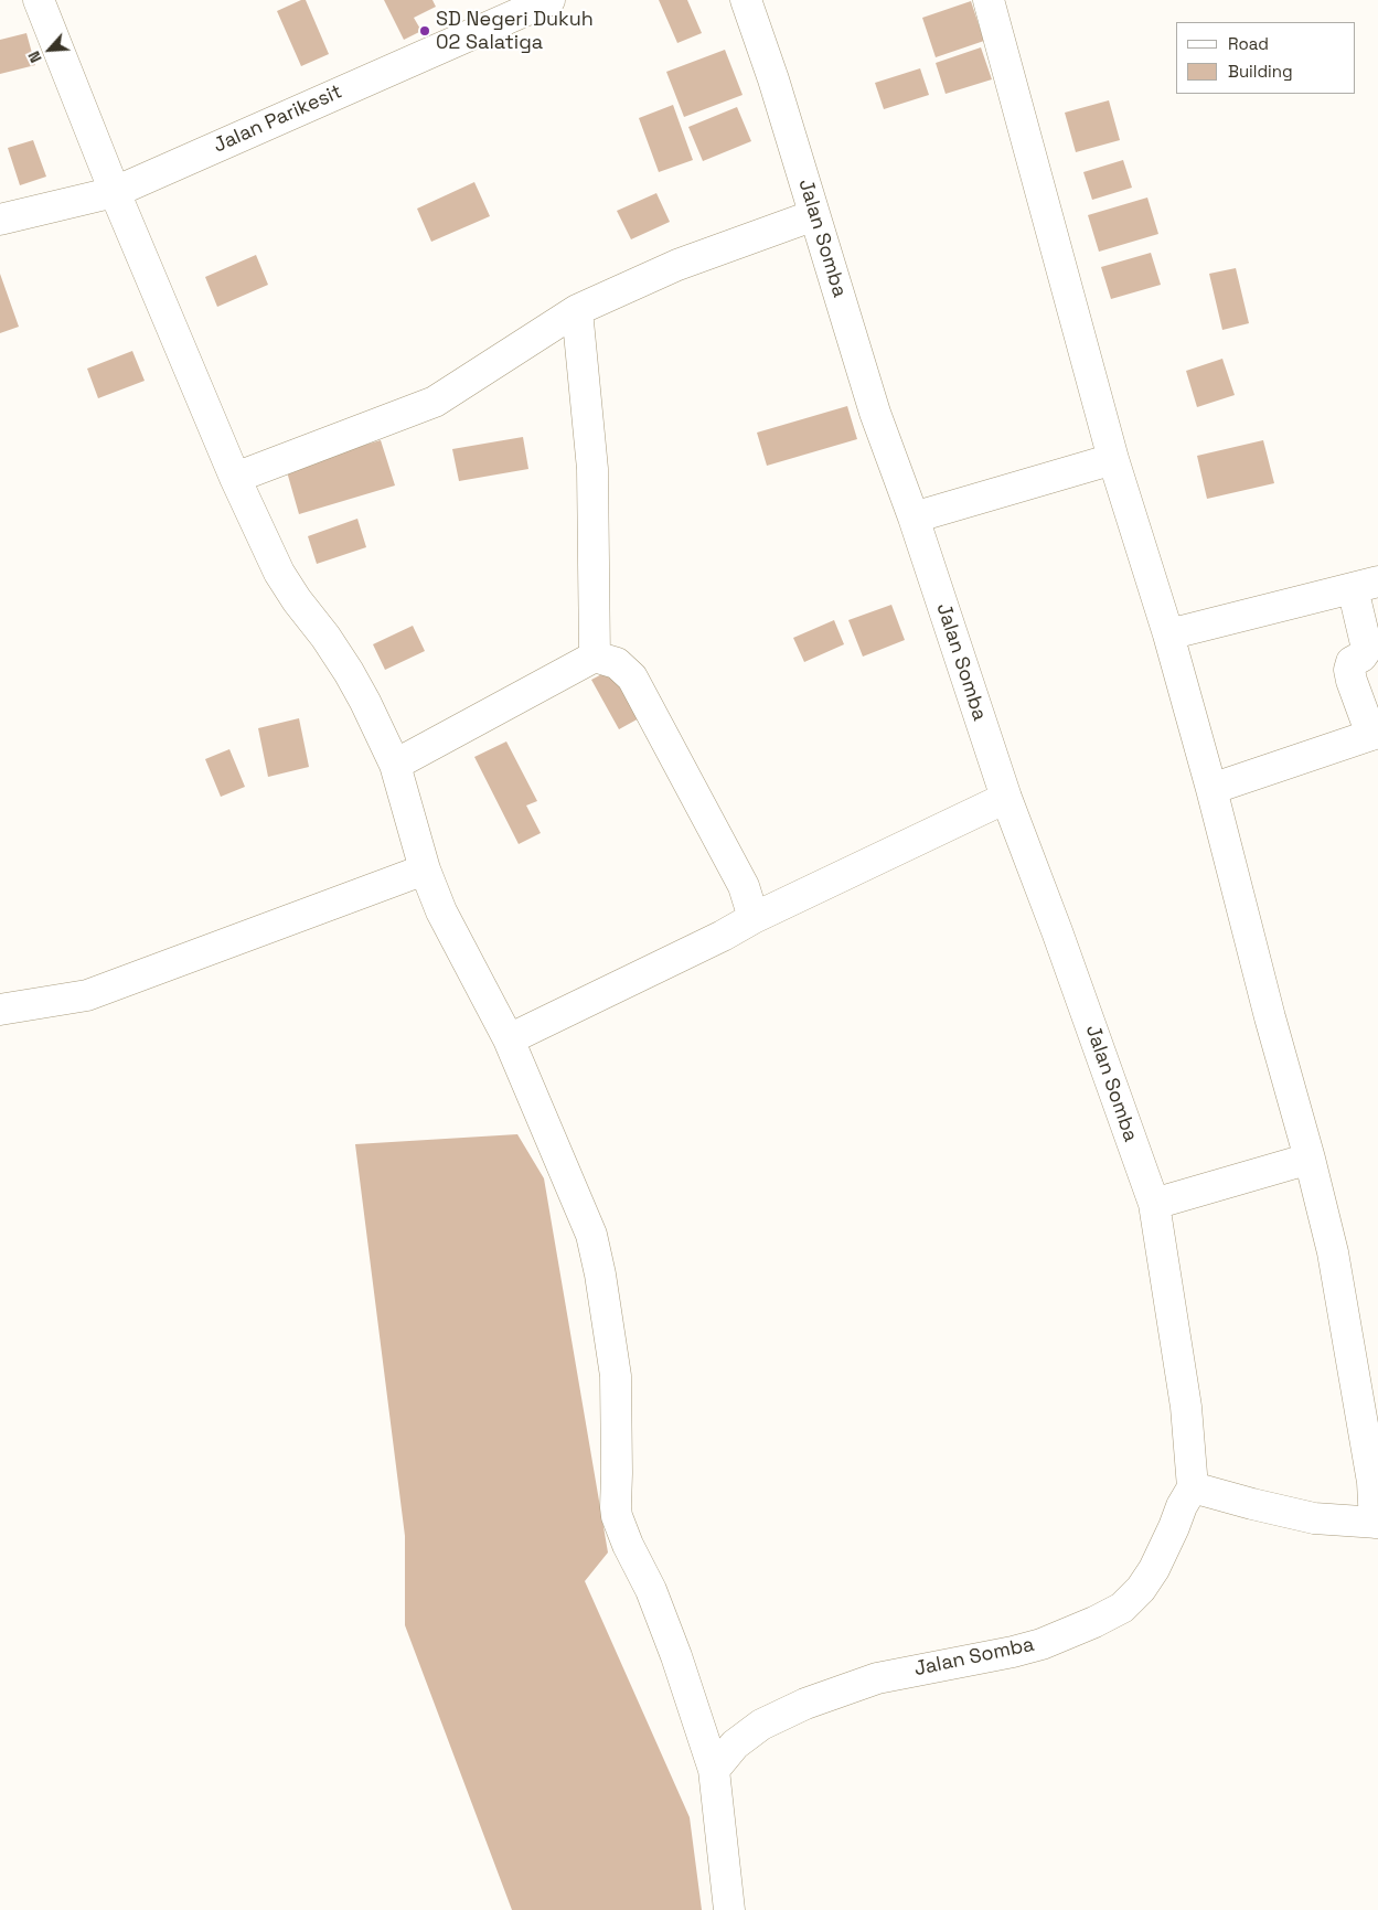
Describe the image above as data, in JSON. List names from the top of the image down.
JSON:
{
  "streets": {
    "street": ["Jalan Parikesit", "Jalan Somba"]
  },
  "places": ["SD Negeri Dukuh 02 Salatiga"],
  "legend": ["Road", "Building"],
  "north": "bottom left"
}
